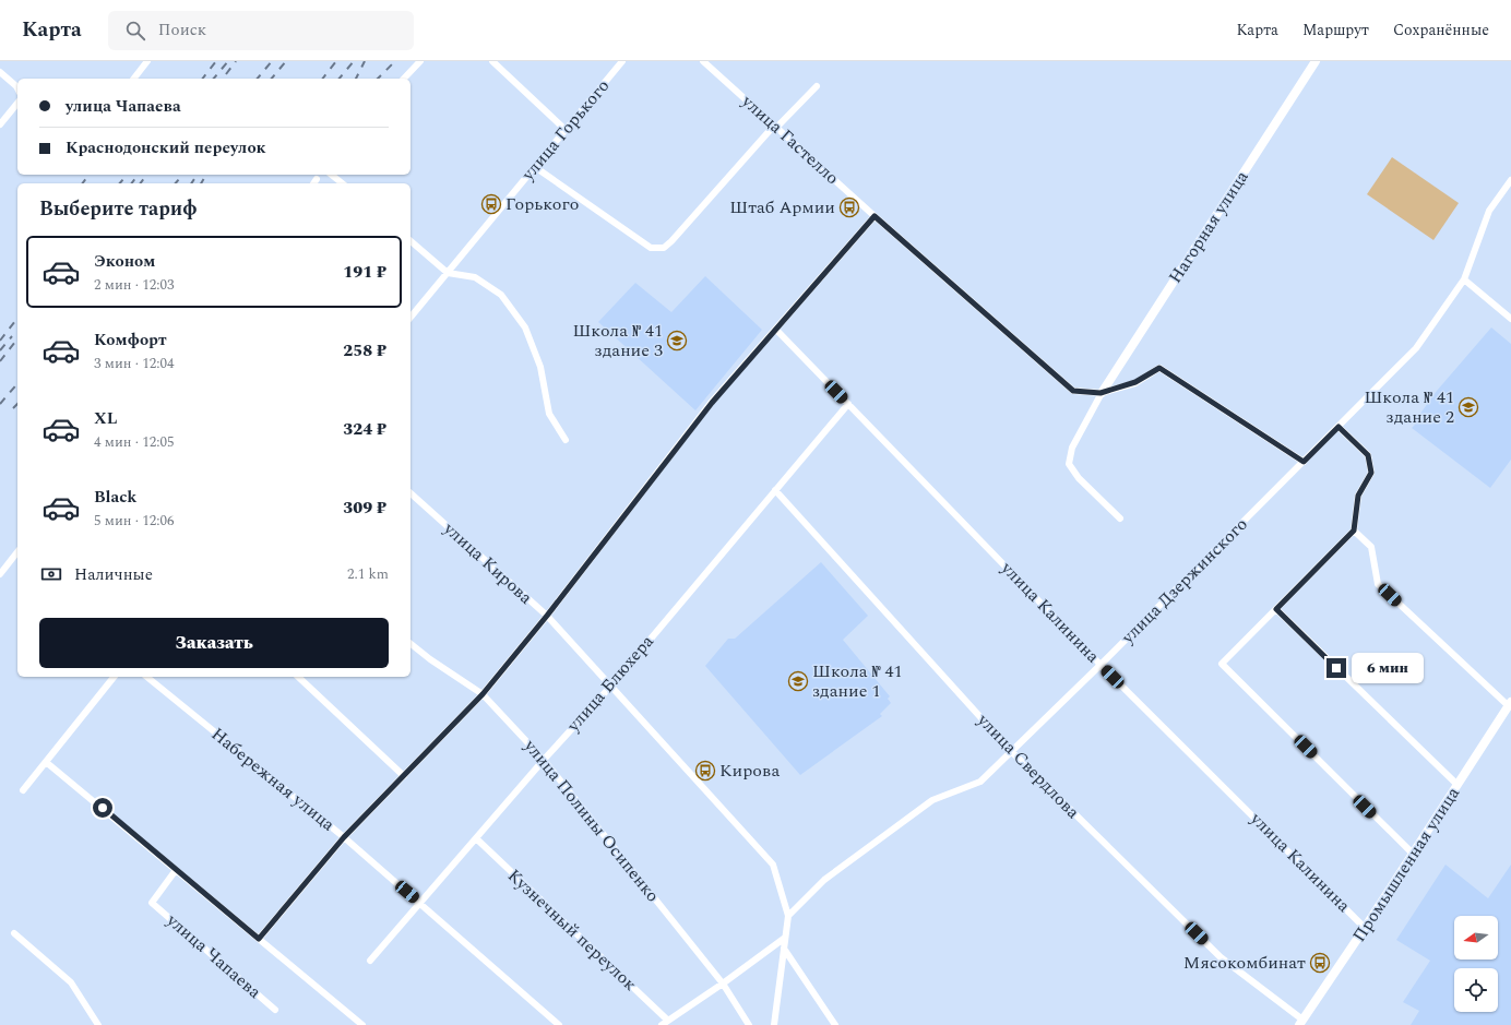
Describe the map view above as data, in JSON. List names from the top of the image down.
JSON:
{
  "streets": {
    "street": [
      "улица Горького",
      "улица Гастелло",
      "Нагорная улица",
      "улица Кирова",
      "улица Дзержинского",
      "улица Калинина",
      "улица Блюхера",
      "улица Свердлова",
      "Набережная улица",
      "улица Полины Осипенко",
      "Промышленная улица",
      "Кузнечный переулок",
      "улица Чапаева"
    ]
  },
  "crossings": [
    ["улица Гастелло", "Нагорная улица"],
    ["улица Гастелло", "улица Дзержинского"],
    ["улица Кирова", "улица Дзержинского"],
    ["улица Кирова", "улица Блюхера"],
    ["улица Дзержинского", "улица Калинина"],
    ["улица Дзержинского", "улица Свердлова"],
    ["улица Калинина", "улица Блюхера"],
    ["улица Калинина", "Промышленная улица"],
    ["улица Блюхера", "улица Свердлова"],
    ["улица Блюхера", "Набережная улица"],
    ["улица Блюхера", "улица Полины Осипенко"],
    ["улица Блюхера", "Кузнечный переулок"],
    ["улица Свердлова", "Промышленная улица"]
  ],
  "places": {
    "bus stop": [
      "Горького",
      "Штаб Армии",
      "Кирова",
      "Мясокомбинат"
    ],
    "school or university": ["Школа № 41 здание 3", "Школа № 41 здание 2", "Школа № 41 здание 1"]
  },
  "north": "left",
  "page": {
    "header": "Карта",
    "search": "Поиск",
    "nav": ["Карта", "Маршрут", "Сохранённые"],
    "banner": ["улица Чапаева", "Краснодонский переулок"],
    "heading": "Выберите тариф",
    "list": [
      {
        "name": "Эконом",
        "note": "2 мин · 12:03",
        "value": "191 ₽"
      },
      {
        "name": "Комфорт",
        "note": "3 мин · 12:04",
        "value": "258 ₽"
      },
      {
        "name": "XL",
        "note": "4 мин · 12:05",
        "value": "324 ₽"
      },
      {
        "name": "Black",
        "note": "5 мин · 12:06",
        "value": "309 ₽"
      }
    ],
    "pay": ["Наличные", "2.1 km"],
    "buttons": "Заказать",
    "bubble": "6 мин"
  }
}
